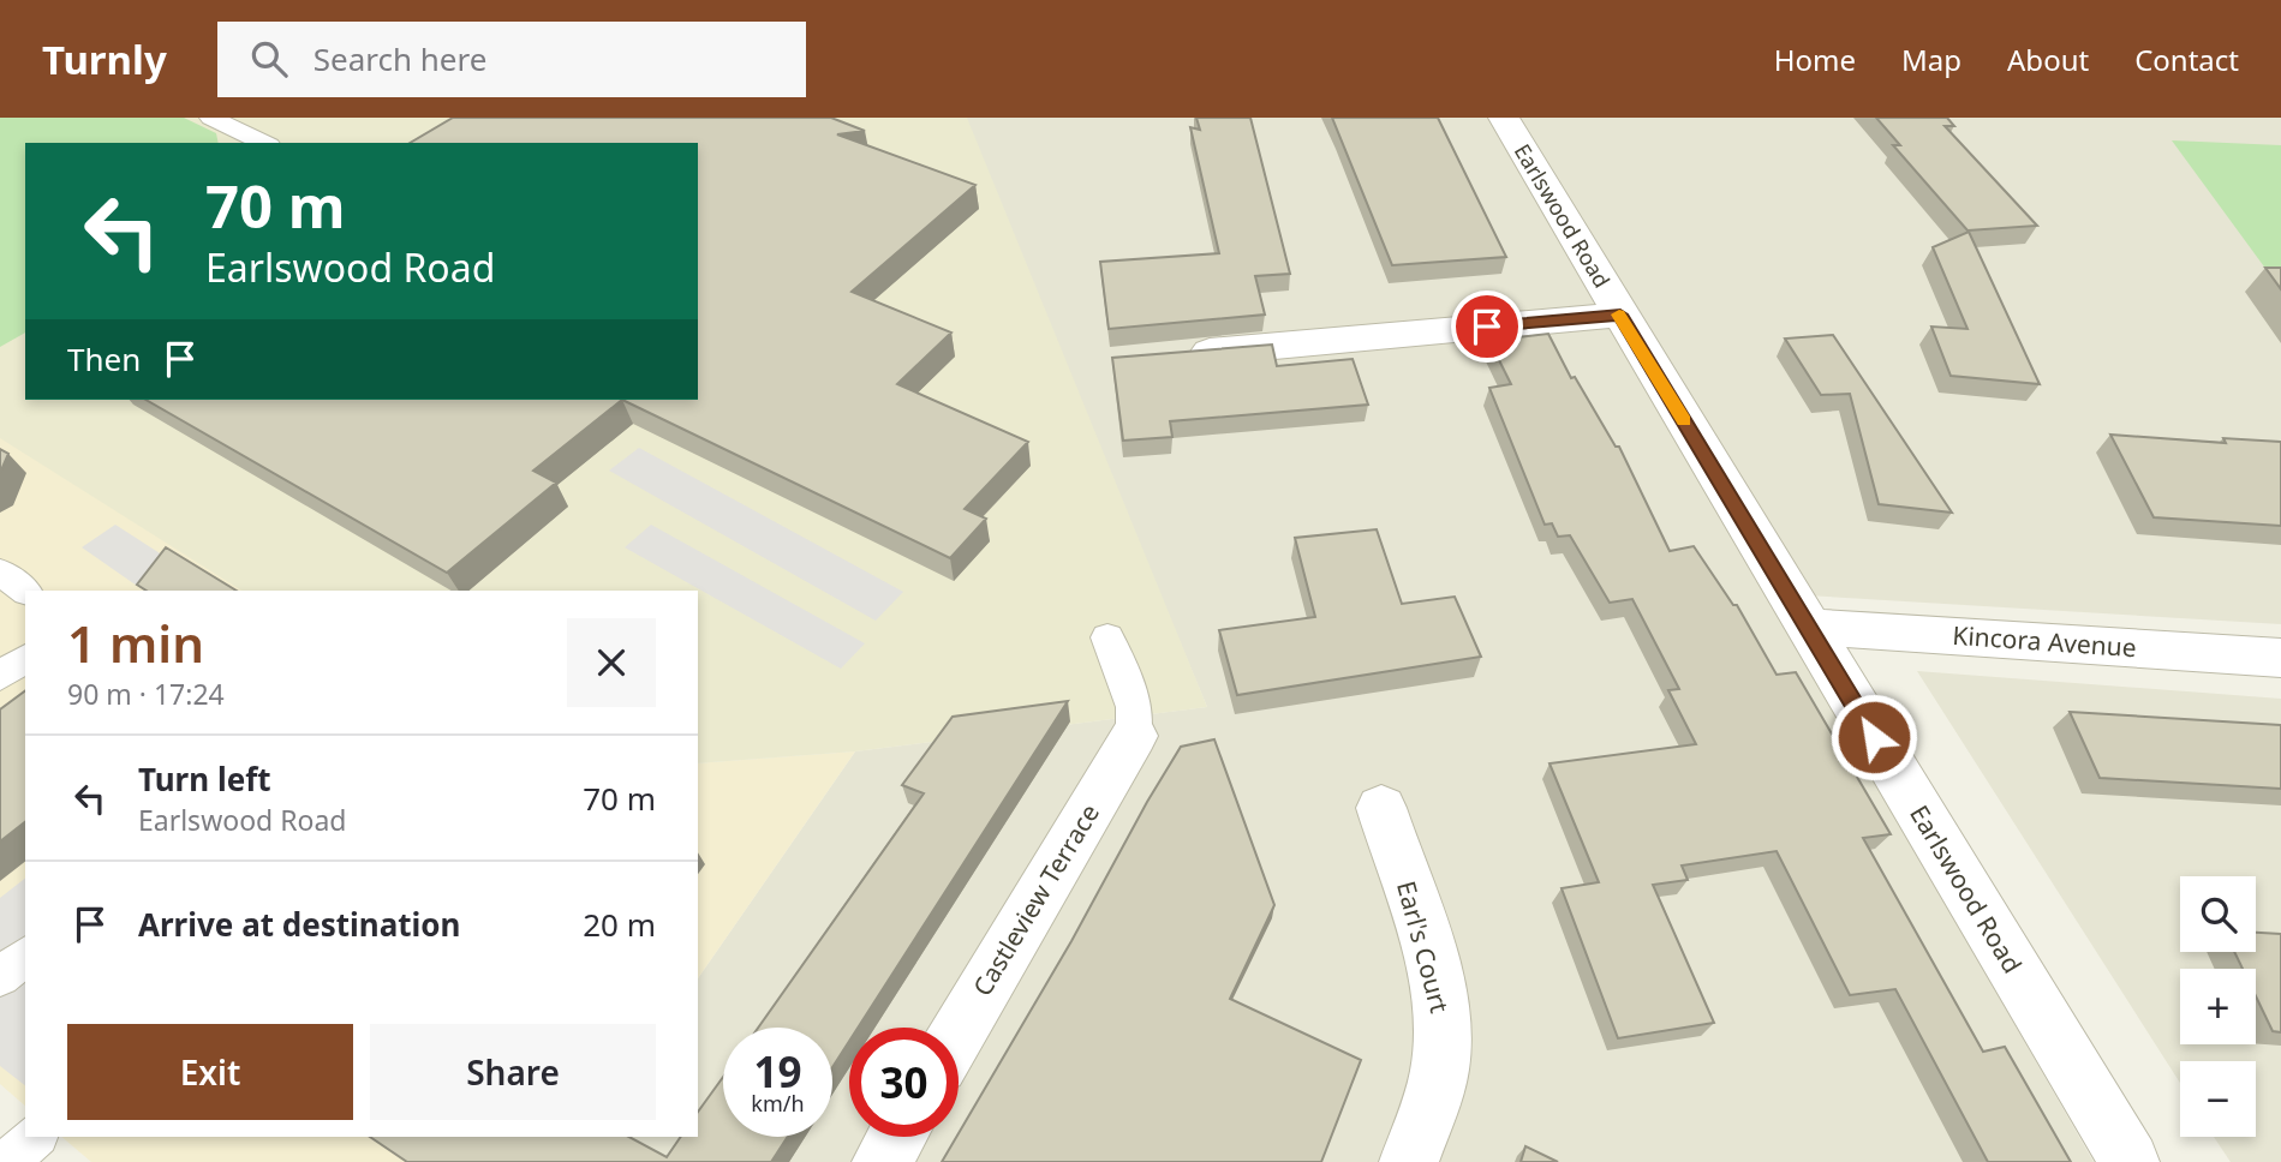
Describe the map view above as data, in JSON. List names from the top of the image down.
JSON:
{
  "streets": {
    "street": [
      "Earlswood Road",
      "Kincora Avenue",
      "Castleview Terrace",
      "Earl's Court"
    ]
  },
  "crossings": [
    ["Earlswood Road", "Kincora Avenue"]
  ],
  "page": {
    "header": "Turnly",
    "search": "Search here",
    "nav": [
      "Home",
      "Map",
      "About",
      "Contact"
    ],
    "turn": ["70 m", "Earlswood Road"],
    "then": "Then",
    "heading": ["1 min", "90 m · 17:24"],
    "list": [
      {
        "name": "Turn left",
        "note": "Earlswood Road",
        "value": "70 m"
      },
      {
        "name": "Arrive at destination",
        "value": "20 m"
      }
    ],
    "map_buttons": ["+", "−"],
    "buttons": ["Exit", "Share"],
    "speed": "19 km/h",
    "limit": "30"
  }
}
